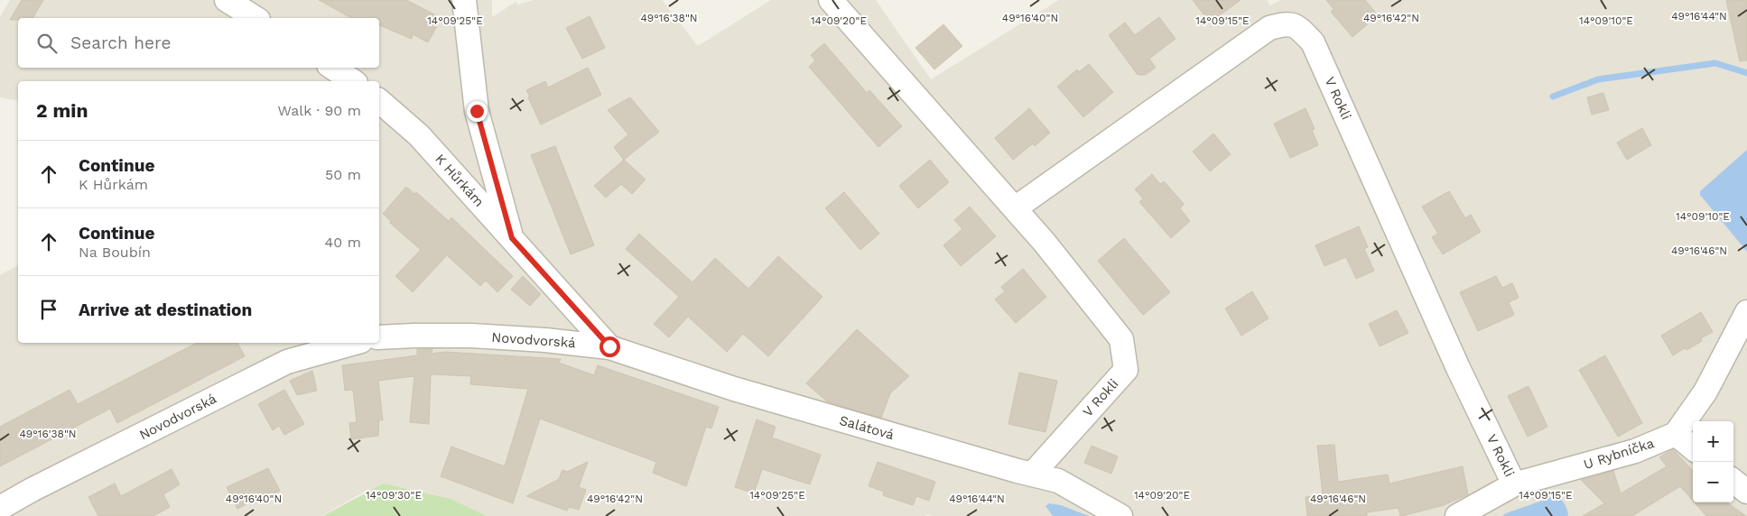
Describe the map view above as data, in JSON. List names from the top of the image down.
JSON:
{
  "streets": {
    "street": [
      "V Rokli",
      "K Hůrkám",
      "Novodvorská",
      "Salátová",
      "U Rybníčka"
    ]
  },
  "crossings": [
    ["V Rokli", "Salátová"],
    ["V Rokli", "U Rybníčka"],
    ["K Hůrkám", "Novodvorská"],
    ["K Hůrkám", "Salátová"],
    ["Novodvorská", "Salátová"]
  ],
  "page": {
    "search": "Search here",
    "heading": ["2 min", "Walk · 90 m"],
    "list": [
      ["Continue", "K Hůrkám", "50 m"],
      ["Continue", "Na Boubín", "40 m"],
      "Arrive at destination"
    ],
    "map_buttons": ["+", "−"]
  },
  "coordinates": [
    "49°16'44\"N",
    "49°16'38\"N",
    "49°16'40\"N",
    "49°16'42\"N",
    "14°09'25\"E",
    "14°09'20\"E",
    "14°09'15\"E",
    "14°09'10\"E",
    "49°16'46\"N",
    "14°09'30\"E"
  ]
}
